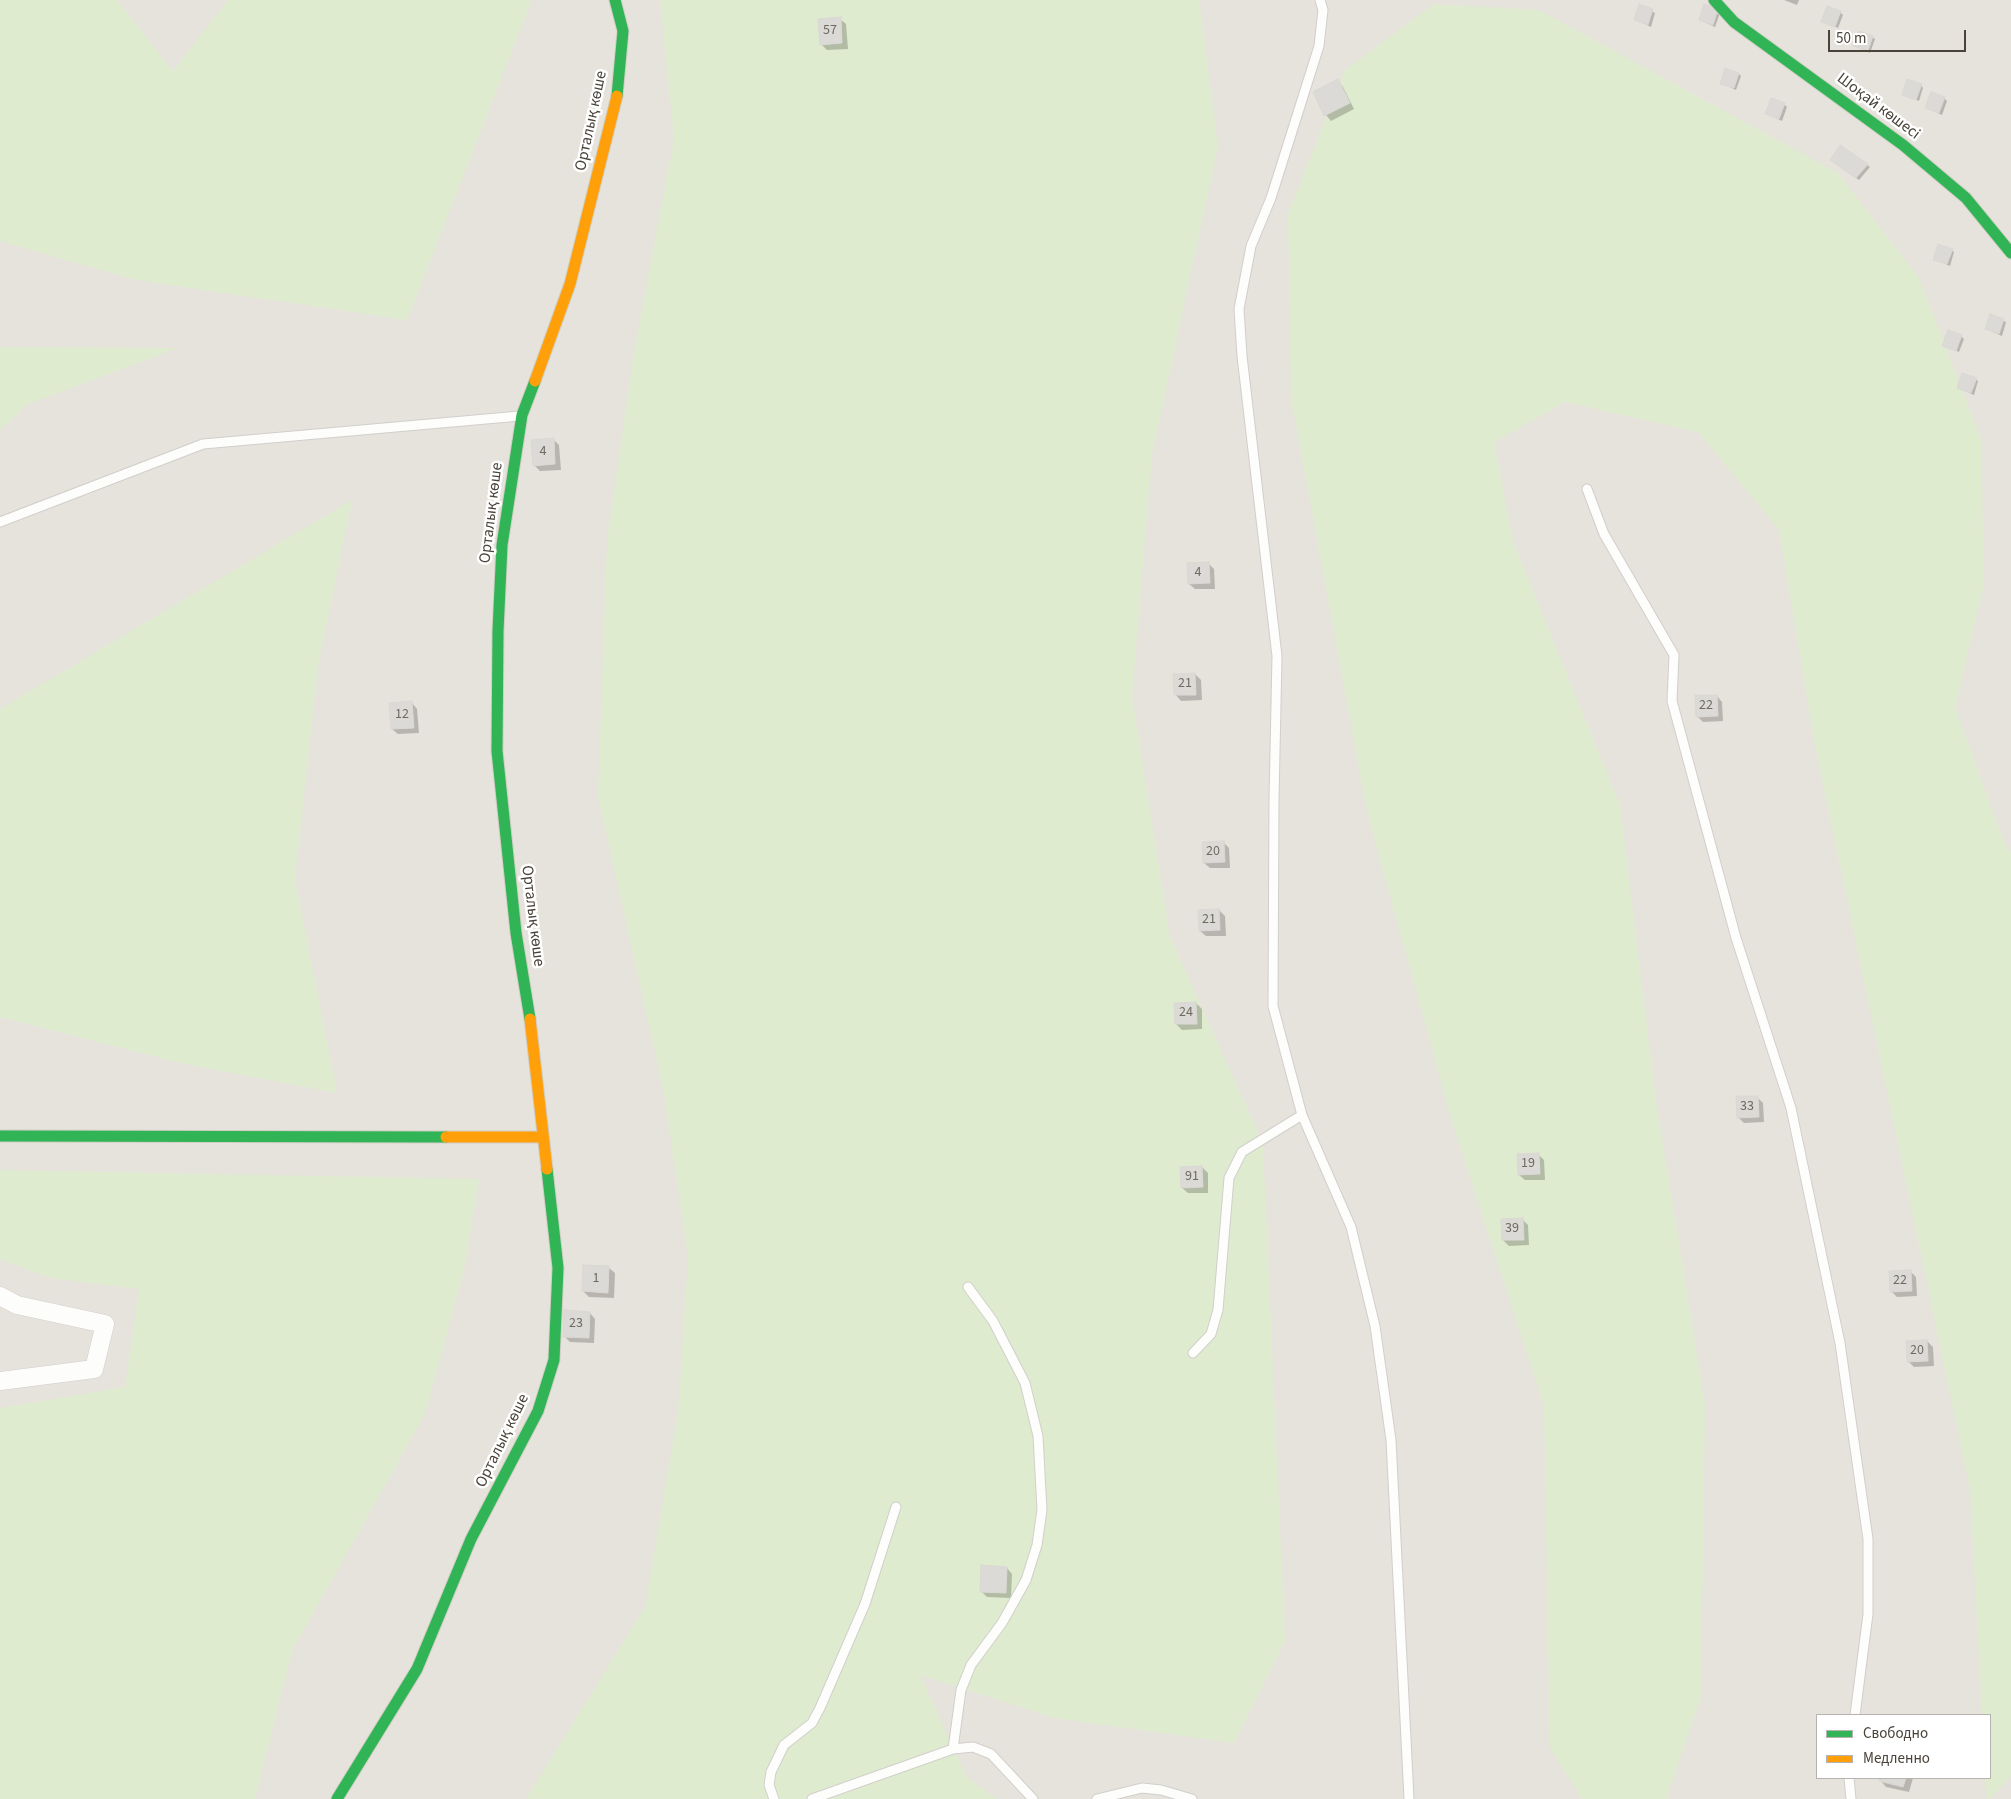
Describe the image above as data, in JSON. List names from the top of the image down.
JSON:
{
  "streets": {
    "street": ["Шоқай көшесі", "Орталық көше"]
  },
  "house_numbers": [
    "57",
    "4",
    "4",
    "21",
    "22",
    "12",
    "20",
    "21",
    "24",
    "33",
    "19",
    "91",
    "39",
    "1",
    "22",
    "23",
    "20"
  ],
  "legend": ["Свободно", "Медленно"],
  "scale_bar": "50 m"
}
